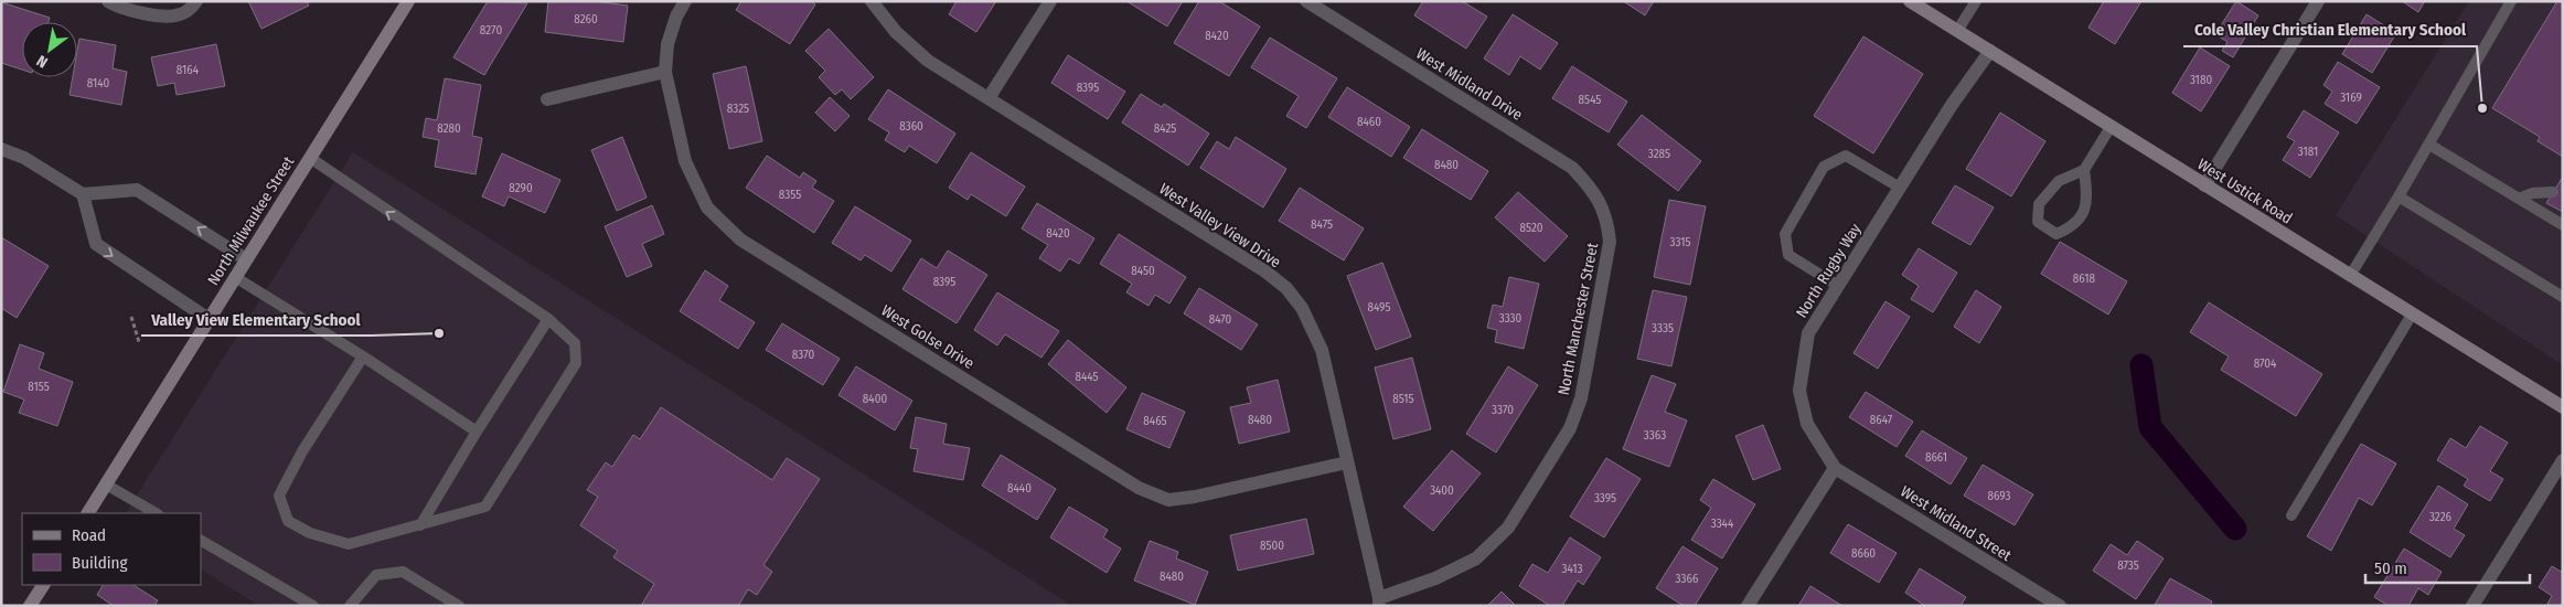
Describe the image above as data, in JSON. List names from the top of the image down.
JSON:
{
  "streets": {
    "main road": ["West Ustick Road", "North Milwaukee Street"],
    "street": [
      "West Midland Drive",
      "West Valley View Drive",
      "North Rugby Way",
      "North Manchester Street",
      "West Golse Drive",
      "West Midland Street"
    ]
  },
  "crossings": [
    ["West Midland Drive", "North Manchester Street"],
    ["West Ustick Road", "North Rugby Way"],
    ["West Valley View Drive", "North Manchester Street"],
    ["West Valley View Drive", "West Golse Drive"],
    ["North Rugby Way", "West Midland Street"]
  ],
  "places": ["Cole Valley Christian Elementary School", "Valley View Elementary School"],
  "house_numbers": [
    "8260",
    "8270",
    "8420",
    "8164",
    "3180",
    "8140",
    "8395",
    "3169",
    "8545",
    "8325",
    "8460",
    "8360",
    "8280",
    "8425",
    "3181",
    "3285",
    "8480",
    "8290",
    "8355",
    "8475",
    "8520",
    "8420",
    "3315",
    "8450",
    "8618",
    "8395",
    "8495",
    "3330",
    "8470",
    "3335",
    "8370",
    "8704",
    "8445",
    "8155",
    "8400",
    "8515",
    "3370",
    "8480",
    "8647",
    "8465",
    "3363",
    "8661",
    "8440",
    "3400",
    "8693",
    "3395",
    "3226",
    "3344",
    "8500",
    "8660",
    "8735",
    "3413",
    "8480",
    "3366"
  ],
  "legend": ["Road", "Building"],
  "scale_bar": "50 m",
  "north": "bottom left"
}
